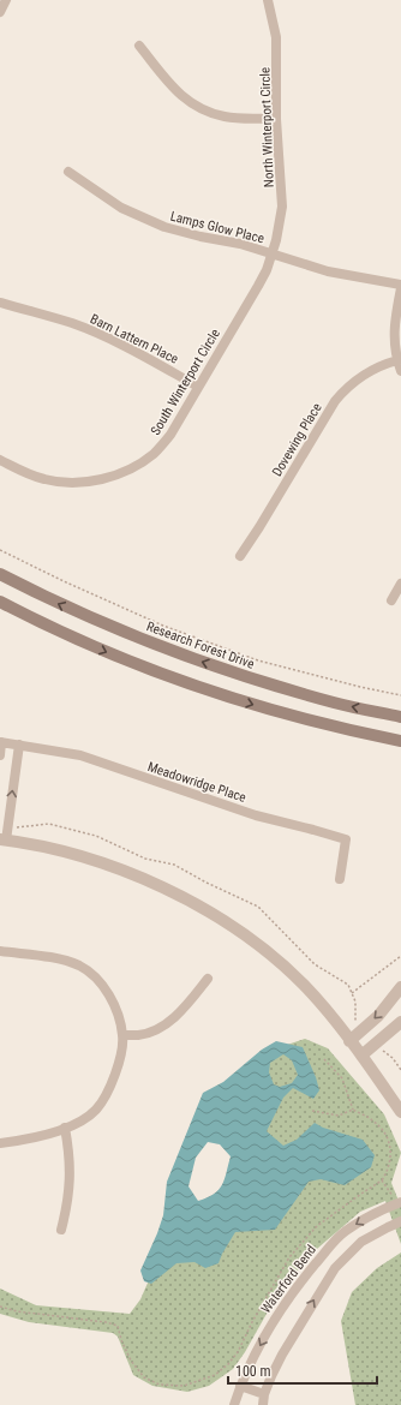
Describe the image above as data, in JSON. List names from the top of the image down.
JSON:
{
  "streets": {
    "main road": ["Research Forest Drive"],
    "street": [
      "North Winterport Circle",
      "Lamps Glow Place",
      "Barn Lattern Place",
      "South Winterport Circle",
      "Dovewing Place",
      "Meadowridge Place",
      "Waterford Bend"
    ]
  },
  "crossings": [
    ["North Winterport Circle", "Lamps Glow Place"],
    ["North Winterport Circle", "South Winterport Circle"],
    ["Lamps Glow Place", "South Winterport Circle"],
    ["Barn Lattern Place", "South Winterport Circle"]
  ],
  "scale_bar": "100 m"
}
